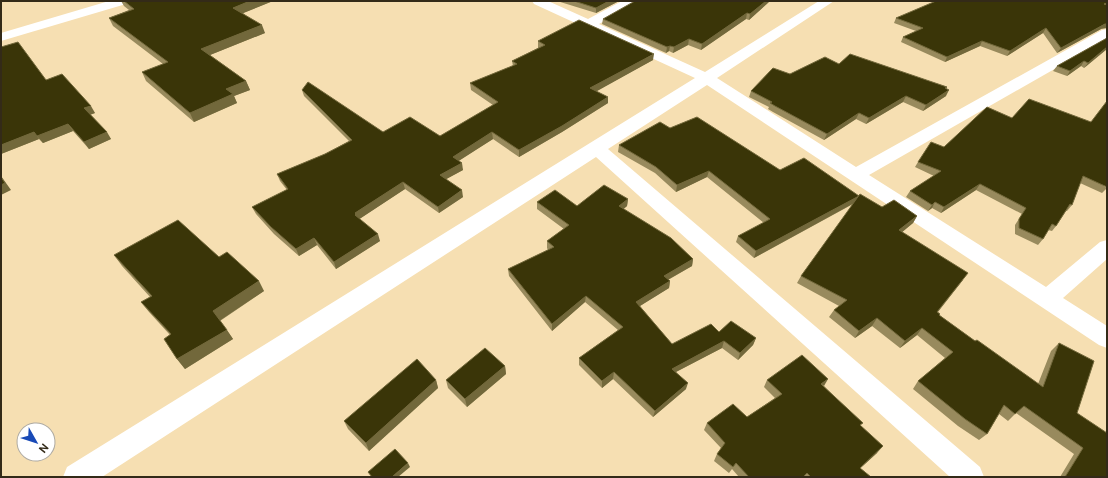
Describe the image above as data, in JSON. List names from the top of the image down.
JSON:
{
  "north": "bottom right"
}
